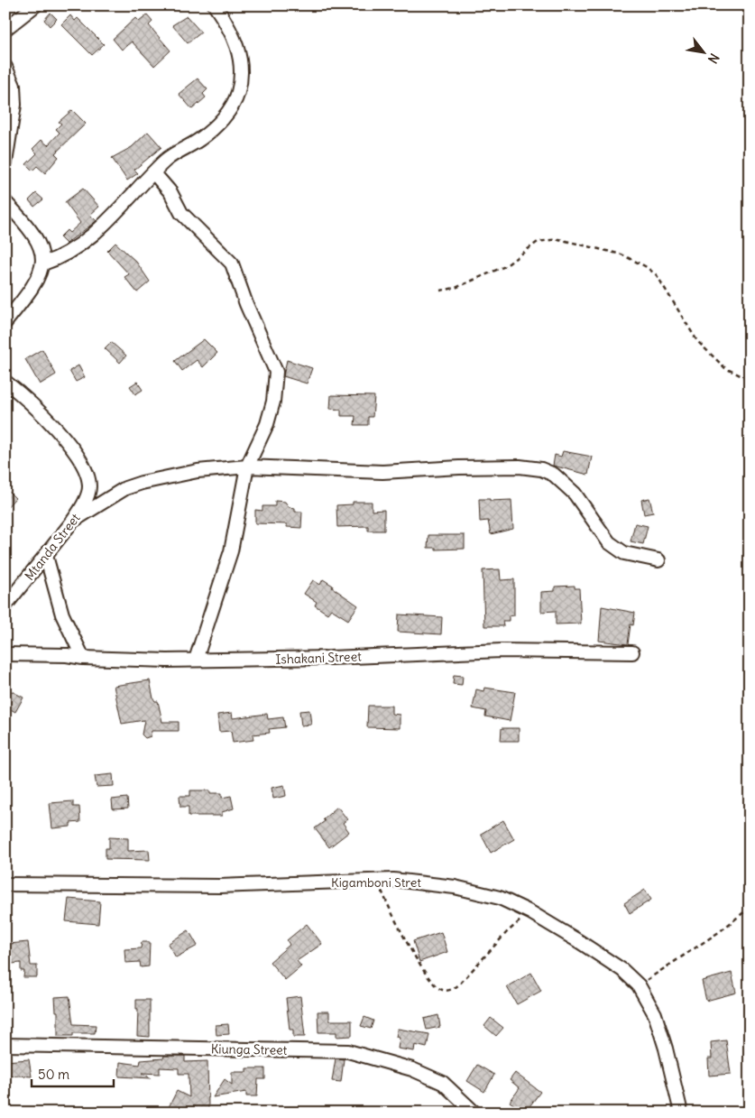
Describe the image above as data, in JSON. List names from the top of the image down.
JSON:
{
  "streets": {
    "street": [
      "Mtanda Street",
      "Ishakani Street",
      "Kigamboni Stret",
      "Kiunga Street"
    ]
  },
  "scale_bar": "50 m",
  "north": "bottom right"
}
